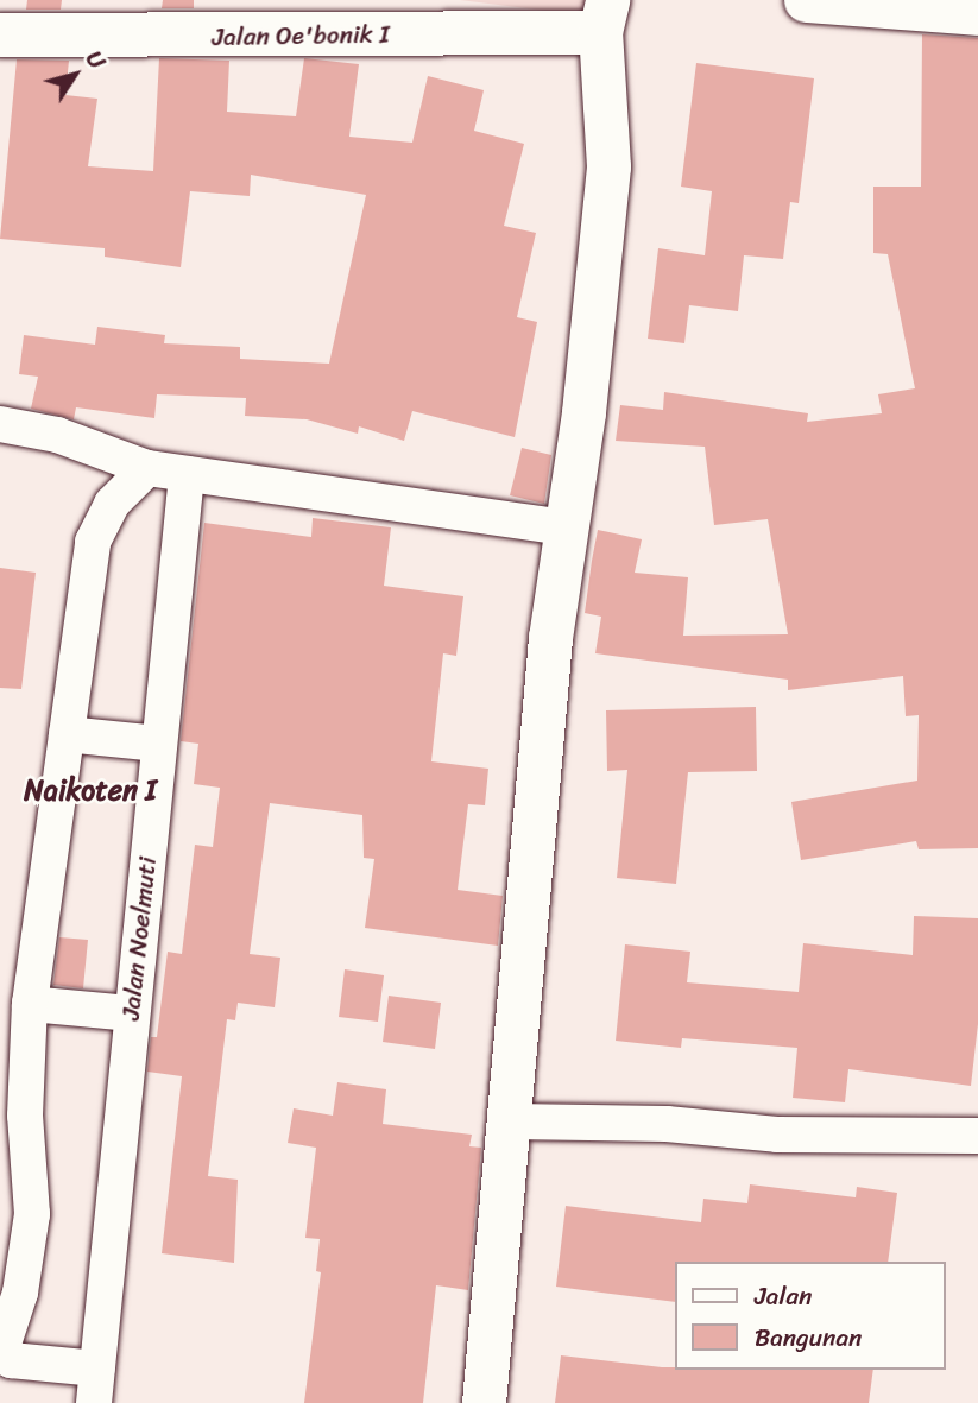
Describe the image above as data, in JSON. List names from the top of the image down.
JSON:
{
  "streets": {
    "street": ["Jalan Oe'bonik I", "Jalan Noelmuti"]
  },
  "districts": ["Naikoten I"],
  "legend": ["Jalan", "Bangunan"],
  "north": "top right"
}
